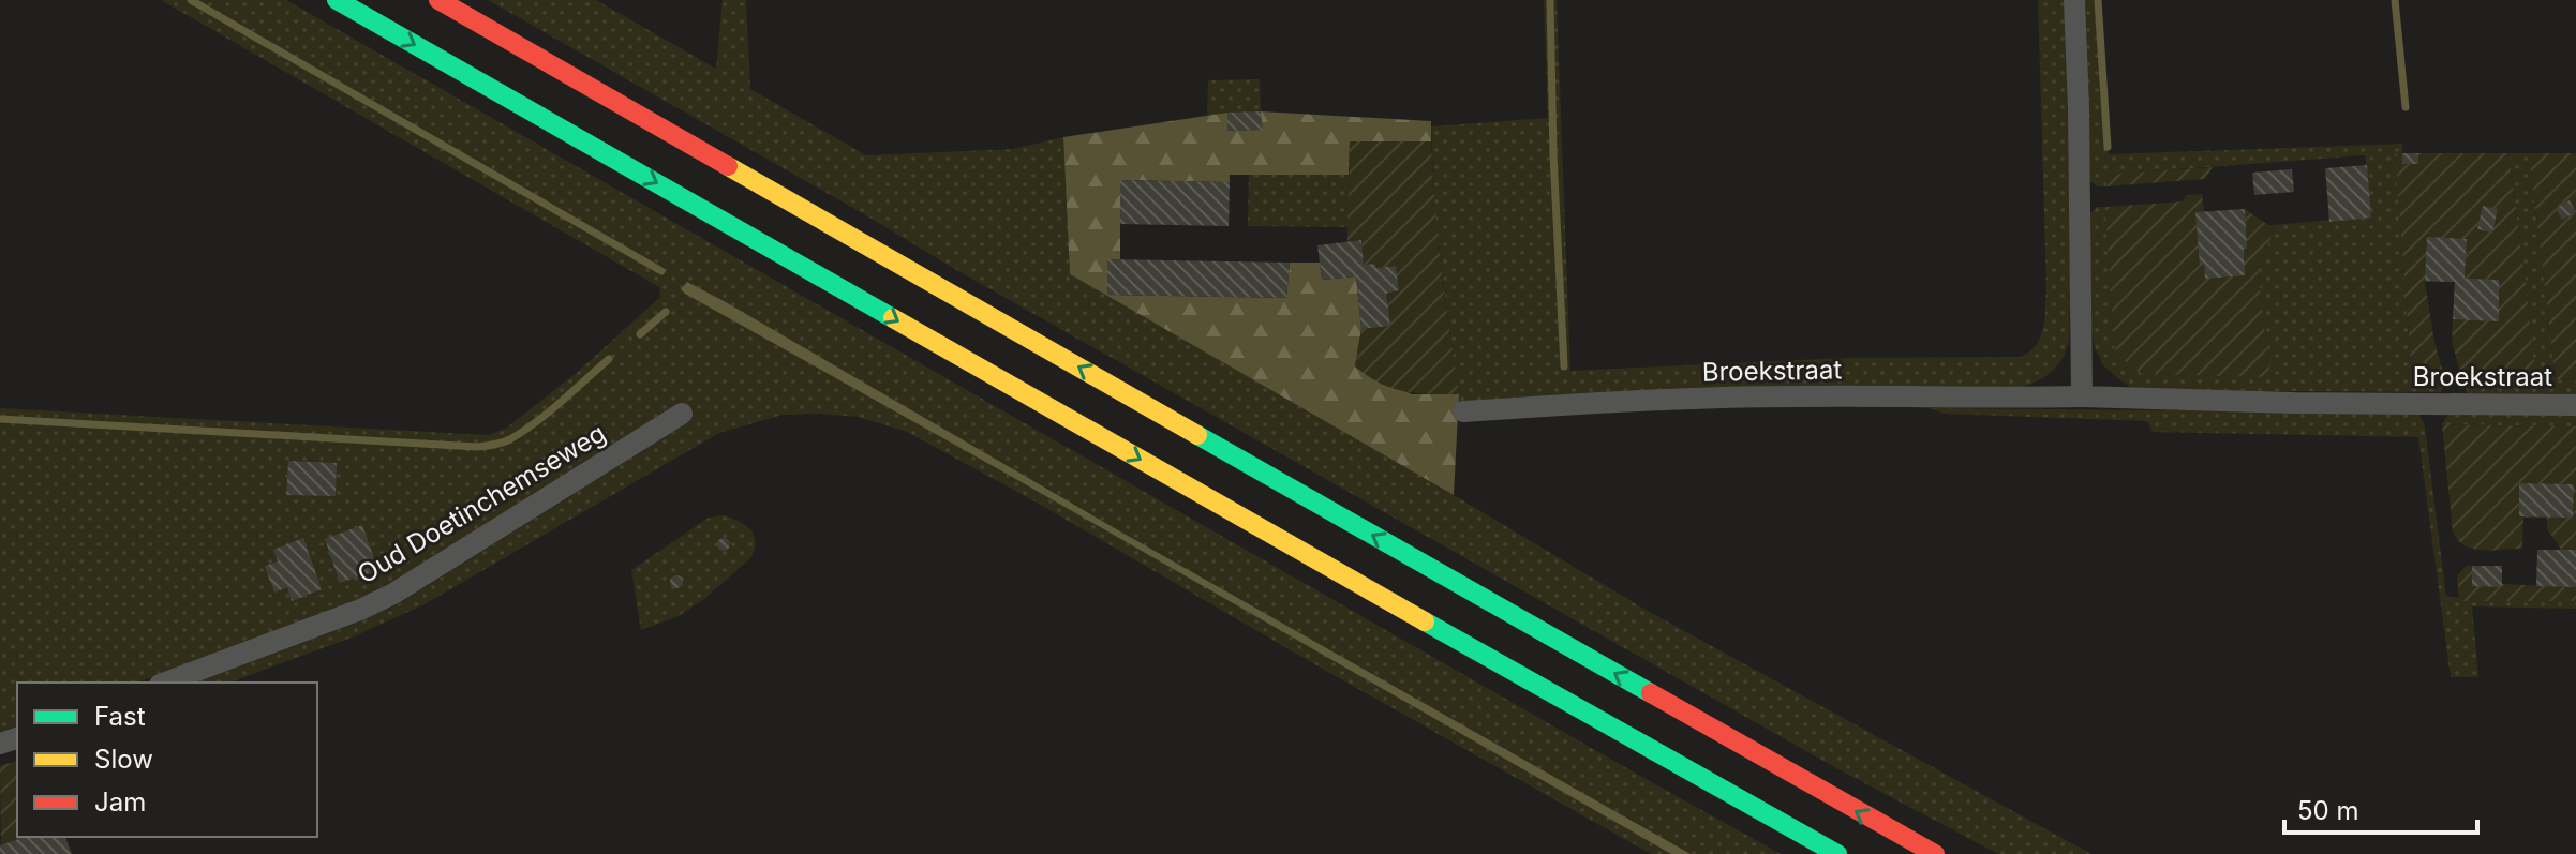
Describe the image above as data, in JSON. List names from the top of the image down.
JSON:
{
  "streets": {
    "street": ["Broekstraat", "Oud Doetinchemseweg"]
  },
  "legend": ["Fast", "Slow", "Jam"],
  "scale_bar": "50 m"
}
